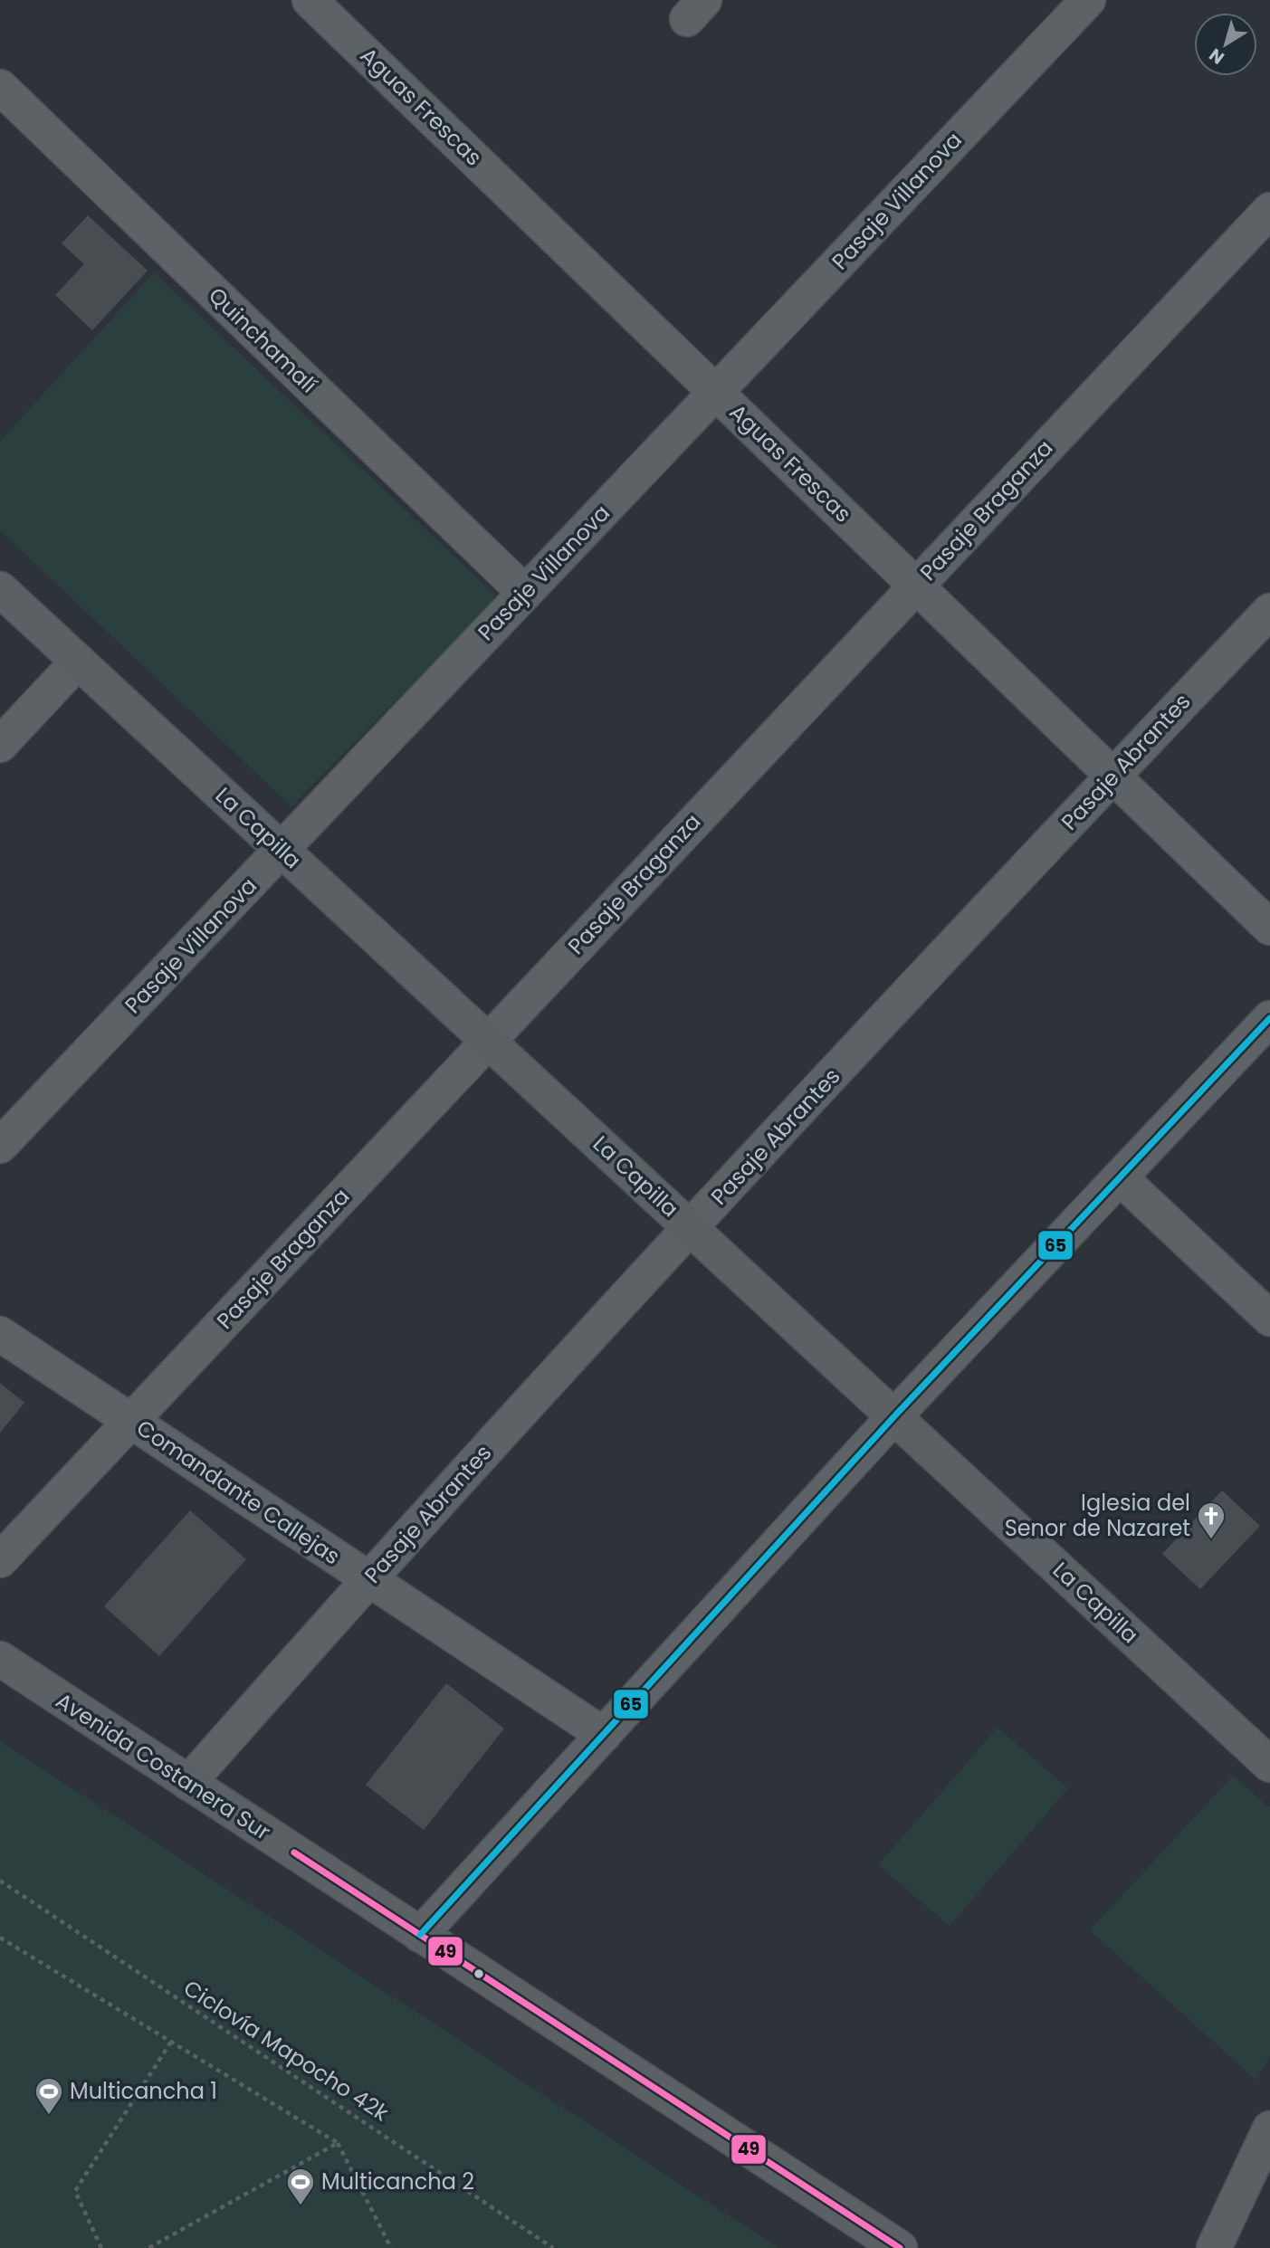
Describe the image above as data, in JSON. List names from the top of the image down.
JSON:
{
  "streets": {
    "street": [
      "Aguas Frescas",
      "Pasaje Villanova",
      "Quinchamalí",
      "Pasaje Braganza",
      "Pasaje Abrantes",
      "La Capilla",
      "Comandante Callejas",
      "Avenida Costanera Sur"
    ],
    "path": ["Ciclovía Mapocho 42k"]
  },
  "crossings": [
    ["Aguas Frescas", "Pasaje Villanova"],
    ["Aguas Frescas", "Pasaje Braganza"],
    ["Aguas Frescas", "Pasaje Abrantes"],
    ["Pasaje Villanova", "Quinchamalí"],
    ["Pasaje Villanova", "La Capilla"],
    ["Pasaje Braganza", "La Capilla"],
    ["Pasaje Braganza", "Comandante Callejas"],
    ["Pasaje Abrantes", "La Capilla"],
    ["Pasaje Abrantes", "Comandante Callejas"],
    ["Pasaje Abrantes", "Avenida Costanera Sur"]
  ],
  "places": {
    "church": ["Iglesia del Senor de Nazaret"],
    "sports": ["Multicancha 1", "Multicancha 2"]
  },
  "lines": ["transit line 65", "transit line 49"],
  "north": "bottom left"
}
